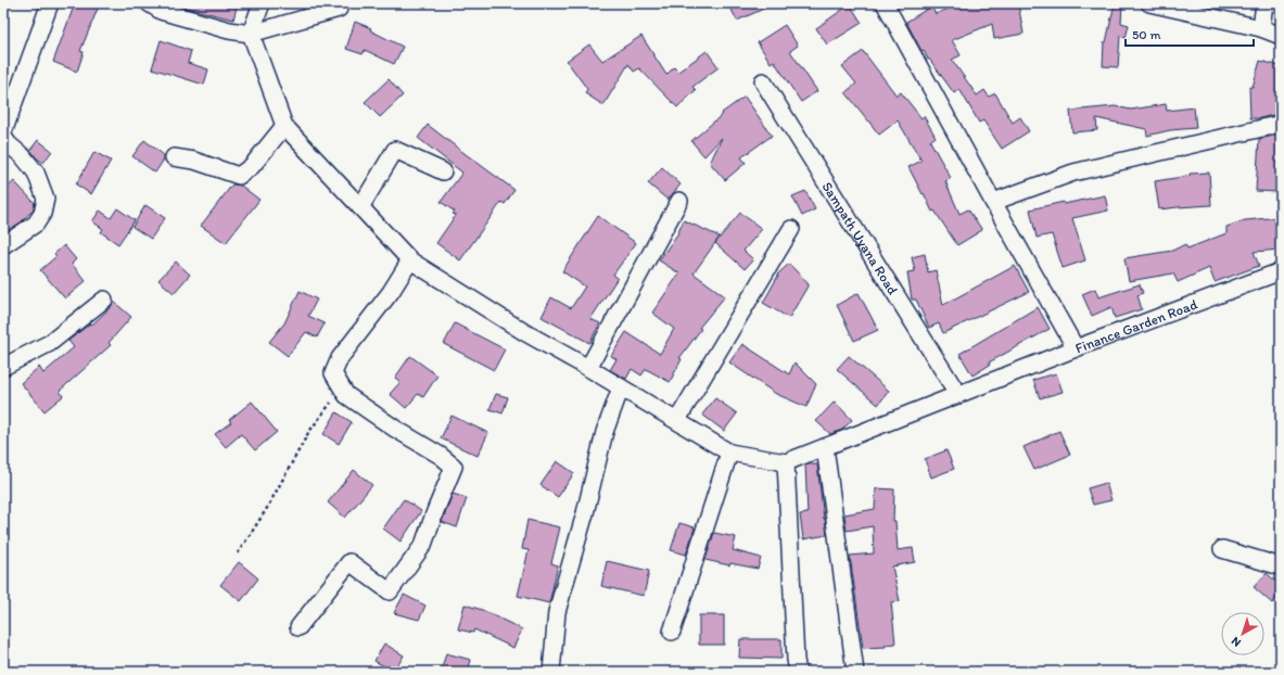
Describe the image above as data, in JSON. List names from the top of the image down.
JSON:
{
  "streets": {
    "street": ["Sampath Uyana Road", "Finance Garden Road"]
  },
  "scale_bar": "50 m",
  "north": "bottom left"
}
